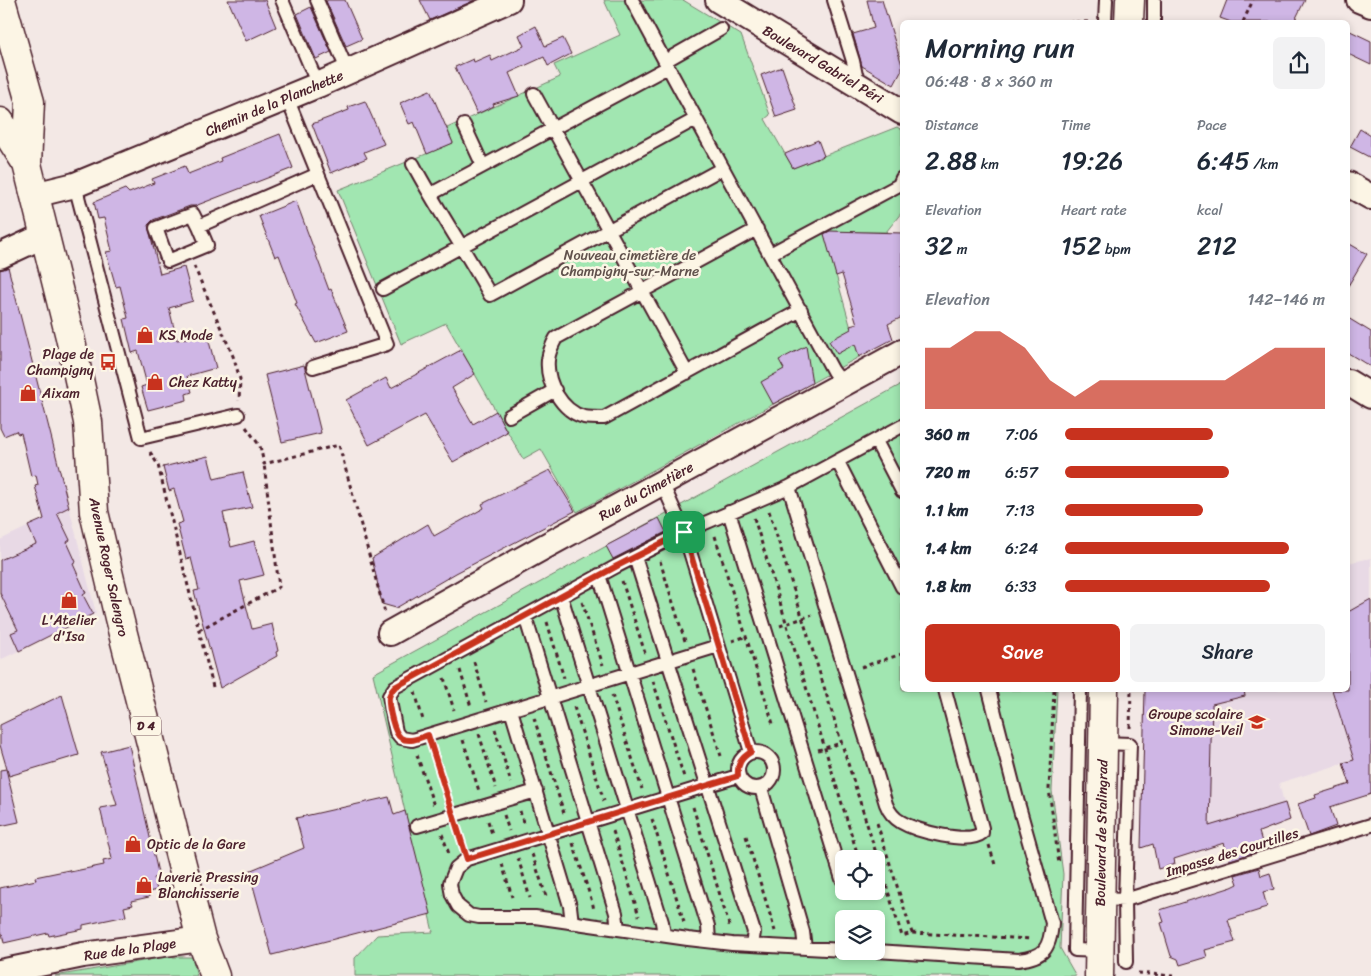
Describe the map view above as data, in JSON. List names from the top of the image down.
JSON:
{
  "streets": {
    "main road": ["Avenue Roger Salengro", "D 4", "Boulevard de Stalingrad"],
    "street": [
      "Boulevard Gabriel Péri",
      "Chemin de la Planchette",
      "Rue du Cimetière",
      "Rue de la Plage"
    ],
    "lane": ["Impasse des Courtilles"]
  },
  "crossings": [
    ["Chemin de la Planchette", "Avenue Roger Salengro"],
    ["Avenue Roger Salengro", "D 4"],
    ["Avenue Roger Salengro", "Rue de la Plage"],
    ["D 4", "Rue de la Plage"],
    ["Boulevard de Stalingrad", "Impasse des Courtilles"]
  ],
  "parks": ["Nouveau cimetière de Champigny-sur-Marne"],
  "places": {
    "shop": [
      "KS Mode",
      "Chez Katty",
      "Aixam",
      "L'Atelier d'Isa",
      "Optic de la Gare",
      "Laverie Pressing Blanchisserie"
    ],
    "bus stop": ["Plage de Champigny"],
    "school or university": ["Groupe scolaire Simone-Veil"]
  },
  "page": {
    "heading": ["Morning run", "06:48 · 8 × 360 m"],
    "stats": [
      ["Distance", "2.88 km"],
      ["Time", "19:26"],
      ["Pace", "6:45 /km"],
      ["Elevation", "32 m"],
      ["Heart rate", "152 bpm"],
      ["kcal", "212"]
    ],
    "chart": ["Elevation", "142–146 m"],
    "list": [
      {
        "name": "360 m",
        "note": "7:06"
      },
      {
        "name": "720 m",
        "note": "6:57"
      },
      {
        "name": "1.1 km",
        "note": "7:13"
      },
      {
        "name": "1.4 km",
        "note": "6:24"
      },
      {
        "name": "1.8 km",
        "note": "6:33"
      }
    ],
    "buttons": ["Save", "Share"]
  }
}
